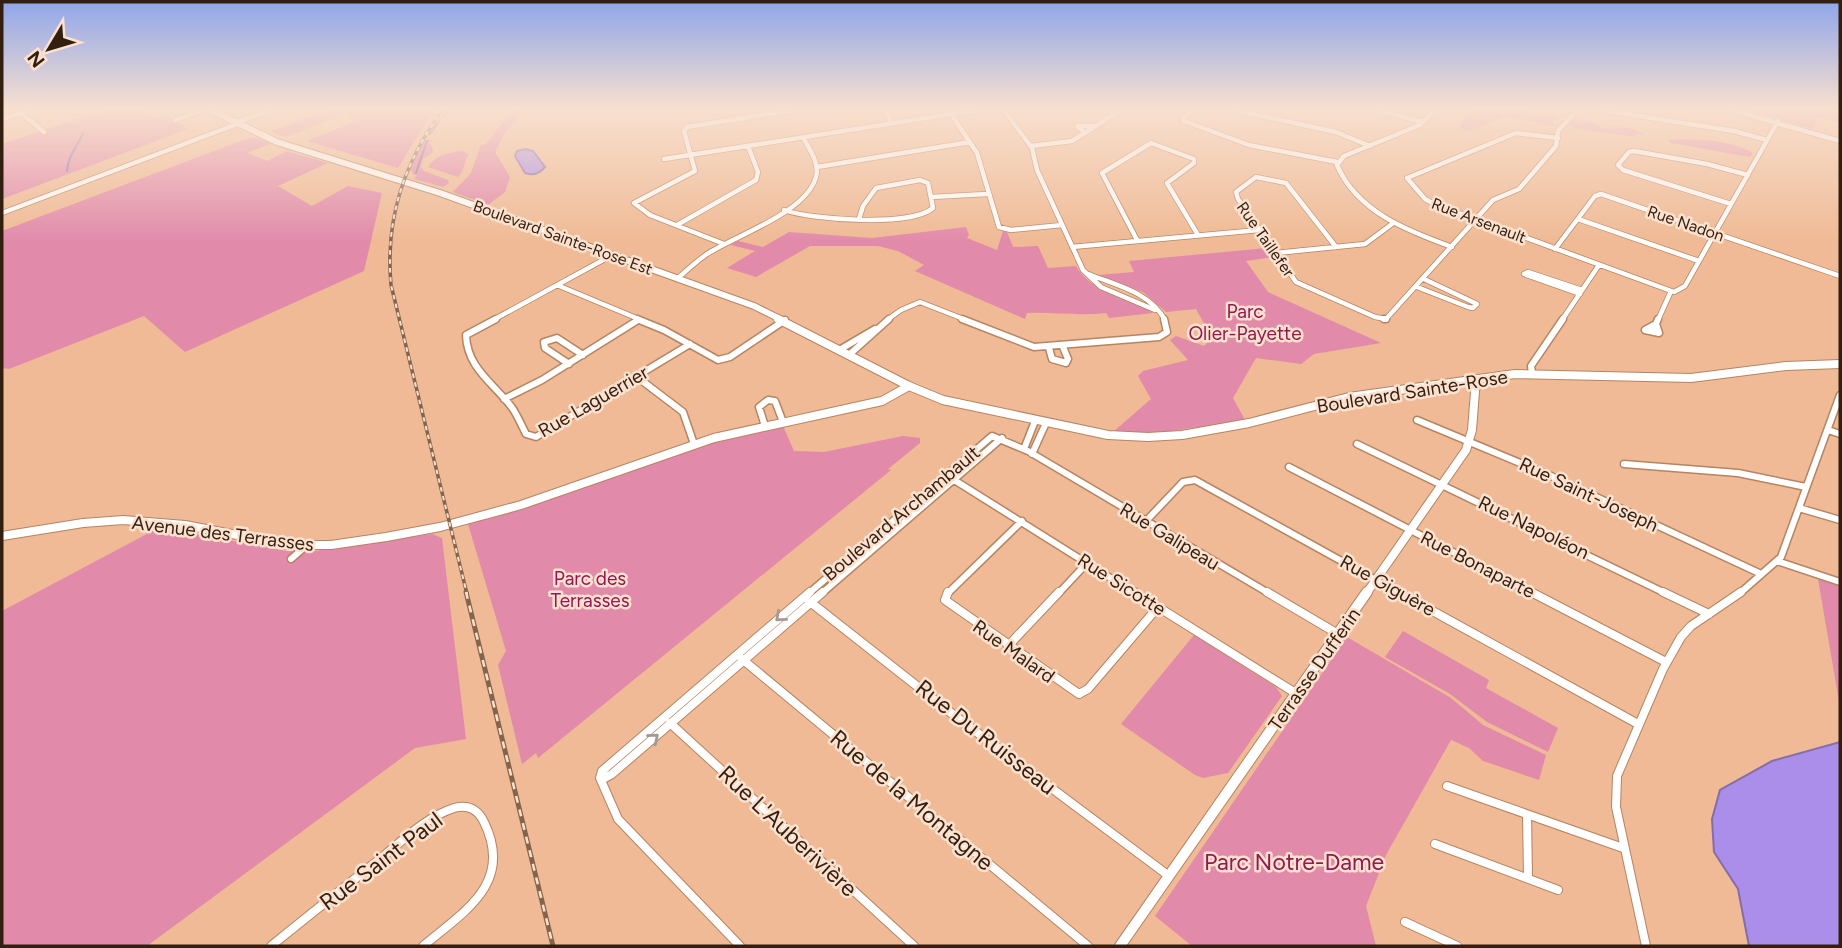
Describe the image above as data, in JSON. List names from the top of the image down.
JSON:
{
  "streets": {
    "street": [
      "Rue Arsenault",
      "Rue Nadon",
      "Boulevard Sainte-Rose Est",
      "Rue Taillefer",
      "Boulevard Sainte-Rose",
      "Rue Laguerrier",
      "Rue Saint-Joseph",
      "Boulevard Archambault",
      "Rue Napoléon",
      "Avenue des Terrasses",
      "Rue Galipeau",
      "Rue Bonaparte",
      "Rue Sicotte",
      "Rue Giguère",
      "Rue Malard",
      "Terrasse Dufferin",
      "Rue Du Ruisseau",
      "Rue de la Montagne",
      "Rue L'Auberivière",
      "Rue Saint Paul"
    ]
  },
  "crossings": [
    ["Rue Arsenault", "Rue Nadon"],
    ["Rue Arsenault", "Rue Taillefer"],
    ["Boulevard Sainte-Rose Est", "Boulevard Sainte-Rose"],
    ["Boulevard Sainte-Rose Est", "Rue Laguerrier"],
    ["Boulevard Sainte-Rose Est", "Avenue des Terrasses"],
    ["Boulevard Sainte-Rose", "Avenue des Terrasses"],
    ["Boulevard Sainte-Rose", "Terrasse Dufferin"],
    ["Rue Saint-Joseph", "Terrasse Dufferin"],
    ["Boulevard Archambault", "Rue Galipeau"],
    ["Boulevard Archambault", "Rue Sicotte"],
    ["Boulevard Archambault", "Rue Du Ruisseau"],
    ["Boulevard Archambault", "Rue de la Montagne"],
    ["Boulevard Archambault", "Rue L'Auberivière"],
    ["Rue Napoléon", "Terrasse Dufferin"],
    ["Rue Galipeau", "Rue Giguère"],
    ["Rue Galipeau", "Terrasse Dufferin"],
    ["Rue Bonaparte", "Terrasse Dufferin"],
    ["Rue Sicotte", "Rue Malard"],
    ["Rue Sicotte", "Terrasse Dufferin"],
    ["Rue Giguère", "Terrasse Dufferin"],
    ["Terrasse Dufferin", "Rue Du Ruisseau"]
  ],
  "parks": ["Parc Olier-Payette", "Parc des Terrasses", "Parc Notre-Dame"],
  "north": "bottom left"
}
